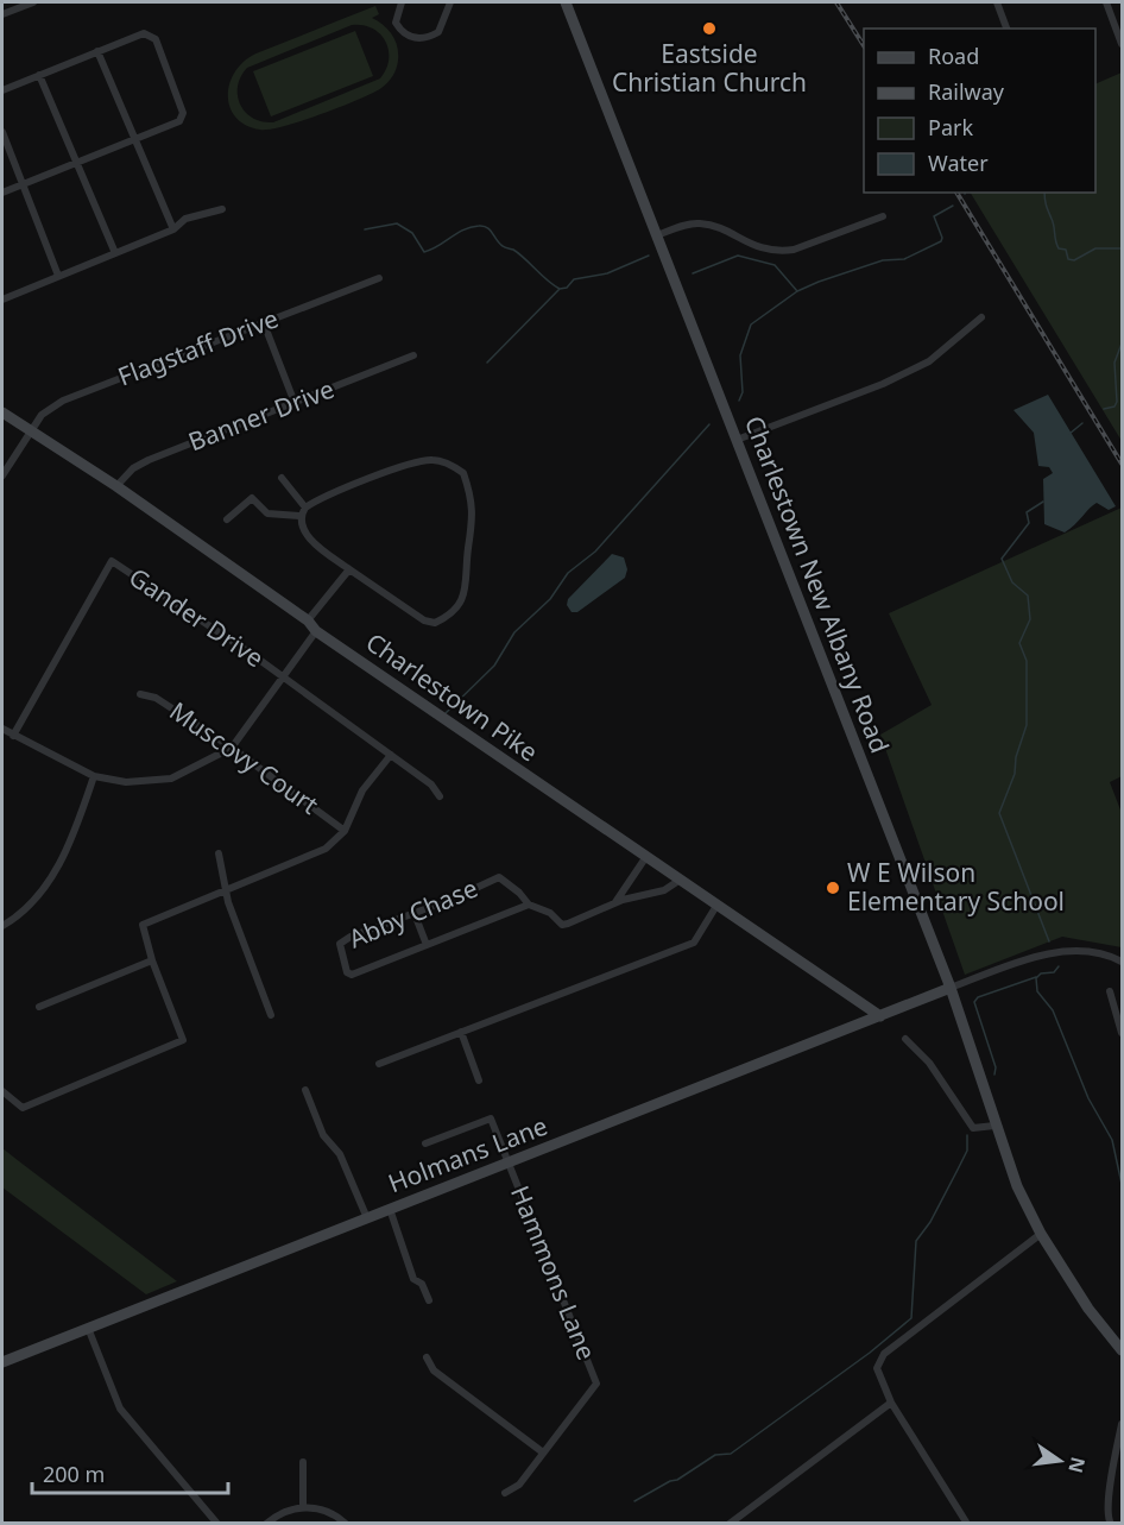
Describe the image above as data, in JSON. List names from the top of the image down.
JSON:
{
  "streets": {
    "main road": ["Charlestown New Albany Road", "Charlestown Pike", "Holmans Lane"],
    "street": [
      "Flagstaff Drive",
      "Banner Drive",
      "Gander Drive",
      "Muscovy Court",
      "Abby Chase",
      "Hammons Lane"
    ]
  },
  "crossings": [
    ["Flagstaff Drive", "Charlestown Pike"],
    ["Banner Drive", "Charlestown Pike"],
    ["Charlestown New Albany Road", "Holmans Lane"],
    ["Charlestown Pike", "Abby Chase"],
    ["Charlestown Pike", "Holmans Lane"],
    ["Holmans Lane", "Hammons Lane"]
  ],
  "places": ["Eastside Christian Church", "W E Wilson Elementary School"],
  "legend": [
    "Road",
    "Railway",
    "Park",
    "Water"
  ],
  "scale_bar": "200 m",
  "north": "right"
}
